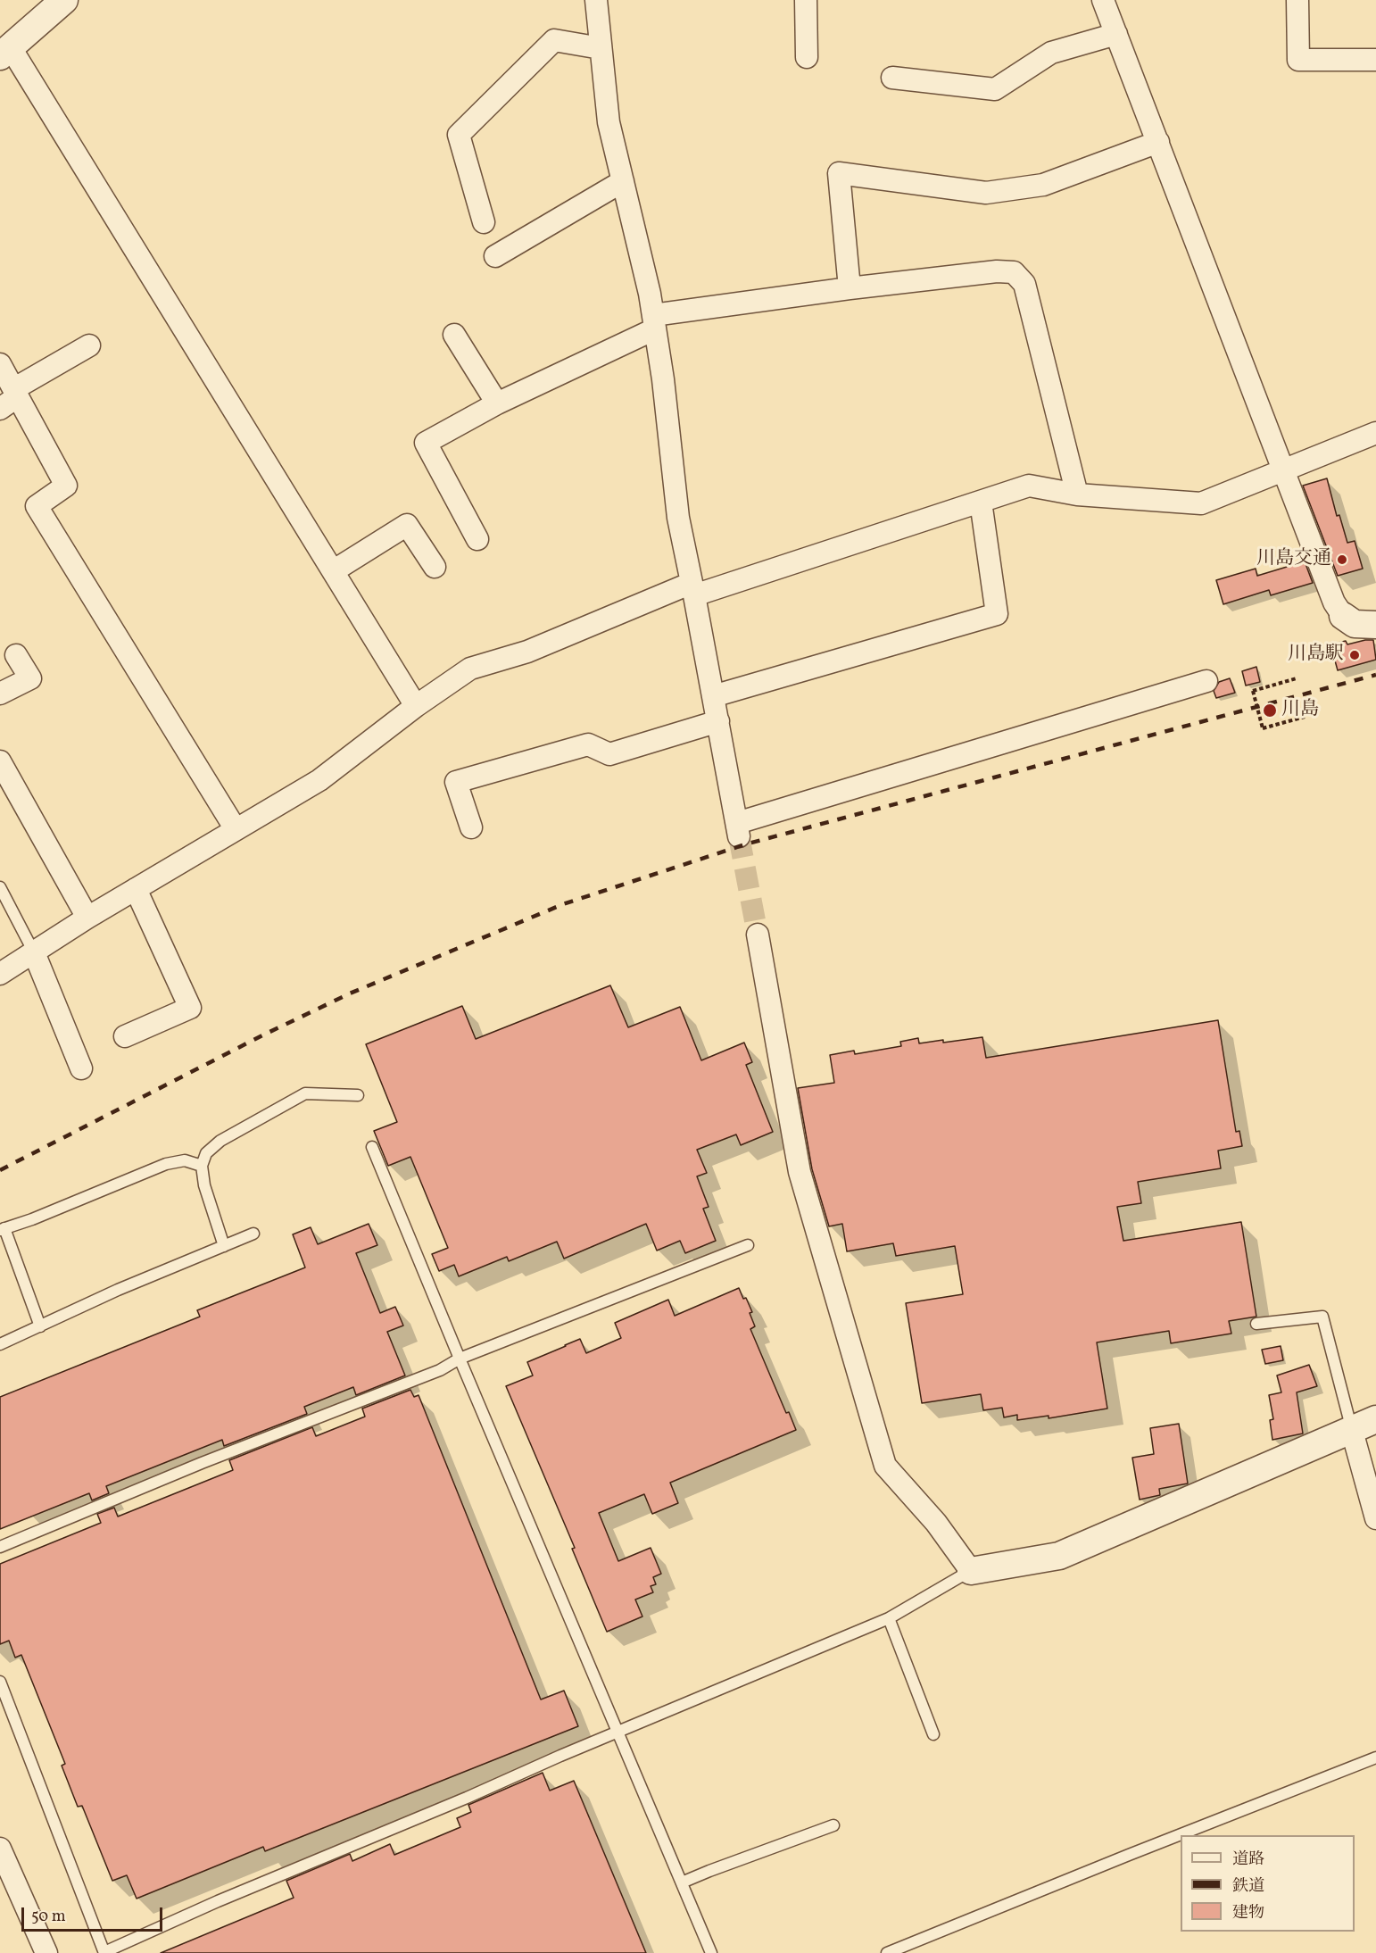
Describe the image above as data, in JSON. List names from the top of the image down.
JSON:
{
  "places": ["川島交通", "川島駅", "川島"],
  "legend": ["道路", "鉄道", "建物"],
  "scale_bar": "50 m"
}
